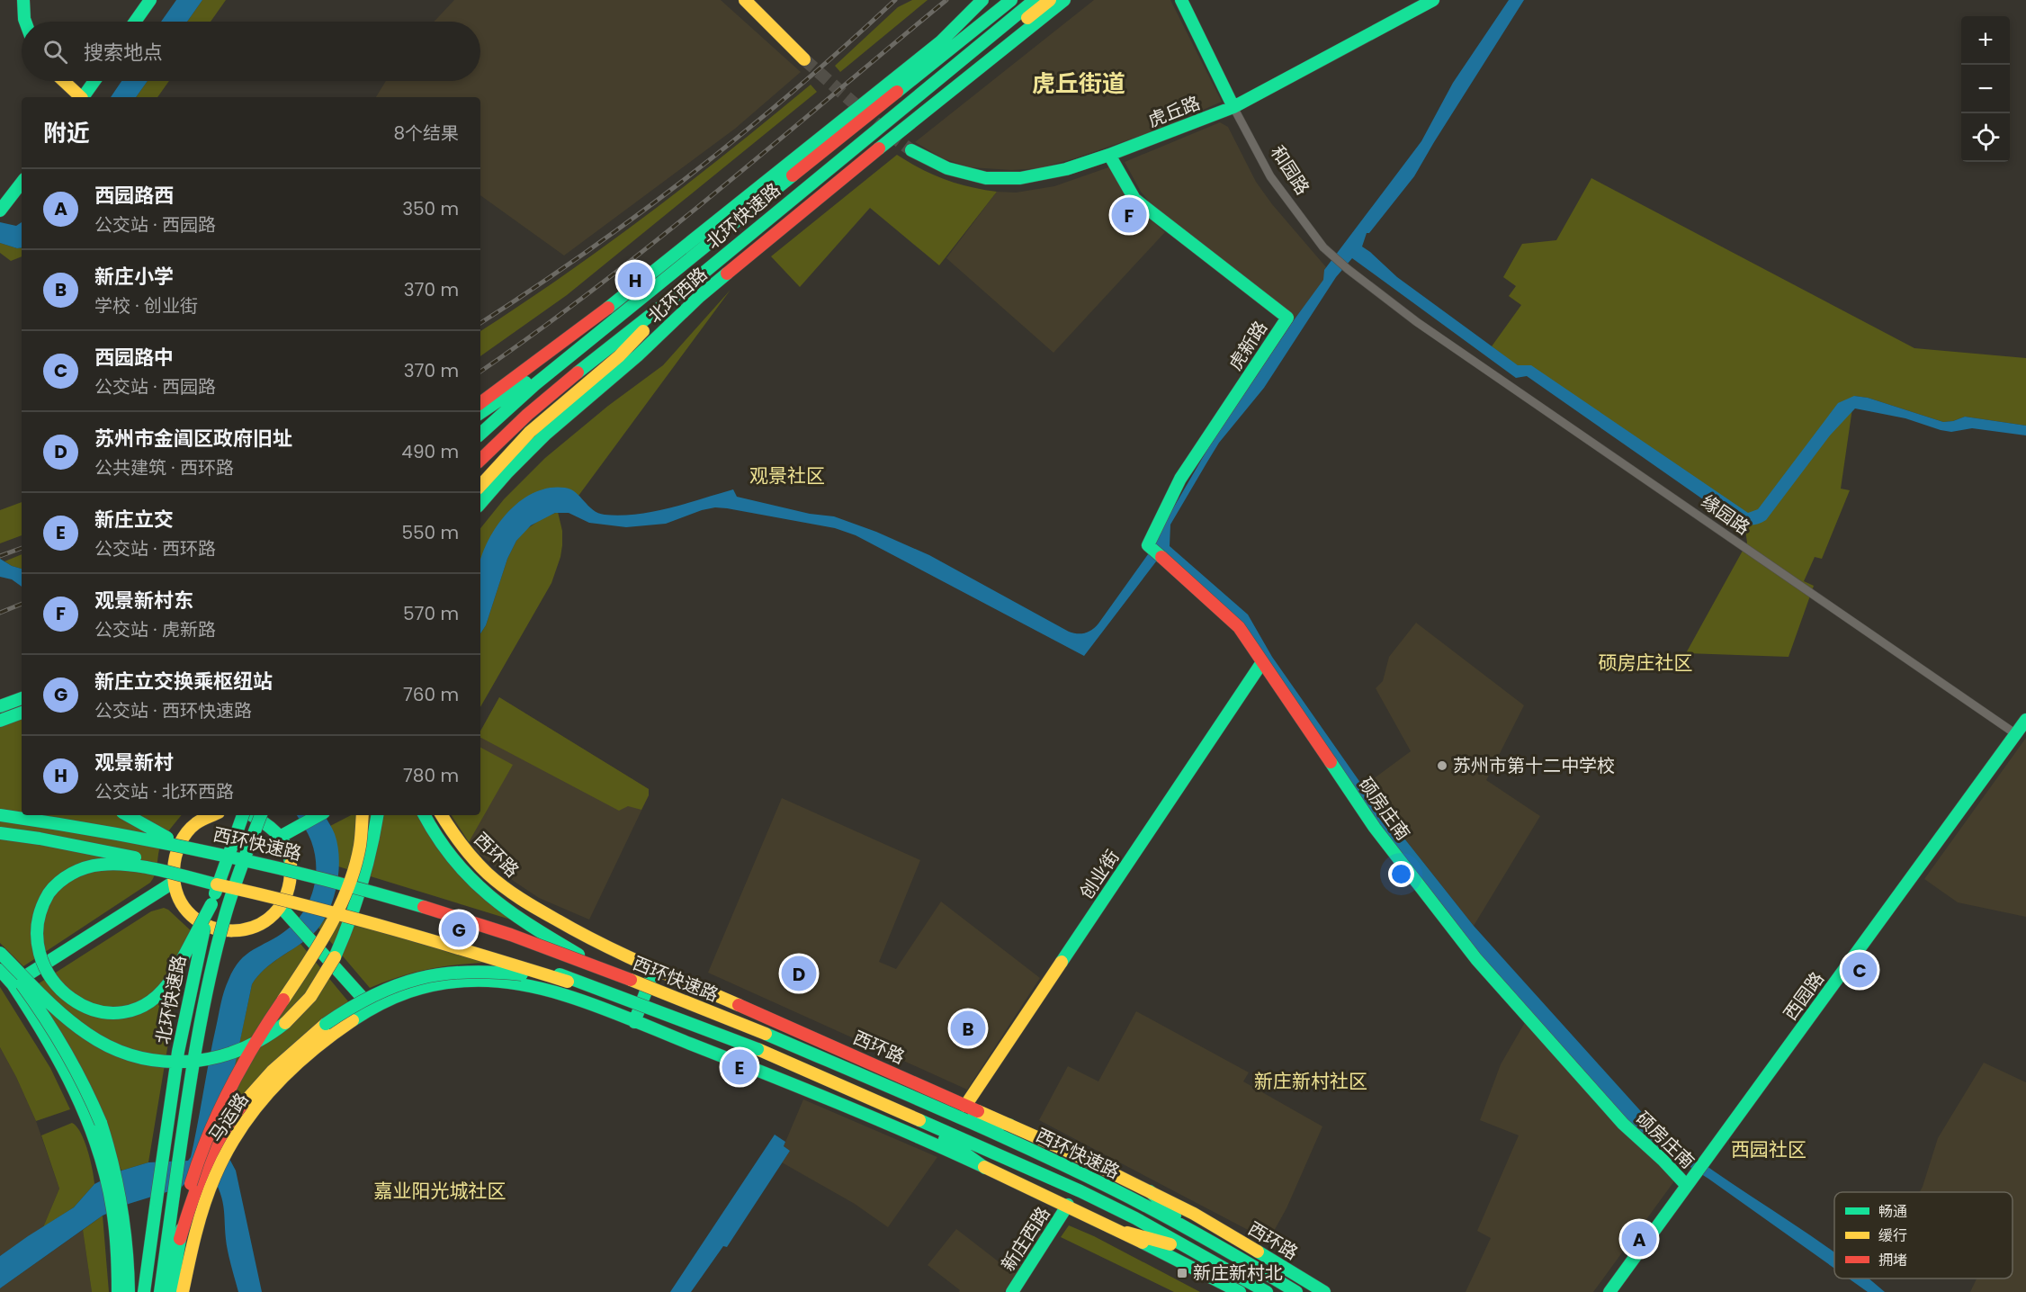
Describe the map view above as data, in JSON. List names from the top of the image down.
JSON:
{
  "streets": {
    "main road": [
      "虎丘路",
      "和园路",
      "北环快速路",
      "北环西路",
      "虎新路",
      "硕房庄南",
      "西环快速路",
      "西环路",
      "创业街",
      "西园路",
      "马运路",
      "新庄西路"
    ],
    "street": ["缘园路"]
  },
  "crossings": [
    ["虎丘路", "和园路"],
    ["虎丘路", "虎新路"],
    ["和园路", "缘园路"],
    ["虎新路", "硕房庄南"],
    ["缘园路", "西园路"],
    ["硕房庄南", "创业街"],
    ["硕房庄南", "西园路"],
    ["西环路", "创业街"]
  ],
  "districts": [
    "虎丘街道",
    "观景社区",
    "硕房庄社区",
    "新庄新村社区",
    "西园社区",
    "嘉业阳光城社区"
  ],
  "places": {
    "other": ["苏州市第十二中学校"],
    "transit": ["新庄新村北"]
  },
  "legend": ["畅通", "缓行", "拥堵"],
  "page": {
    "map_buttons": ["+", "−"],
    "search": "搜索地点",
    "heading": ["附近", "8个结果"],
    "list": [
      {
        "mark": "A",
        "name": "西园路西",
        "note": "公交站 · 西园路",
        "value": "350 m"
      },
      {
        "mark": "B",
        "name": "新庄小学",
        "note": "学校 · 创业街",
        "value": "370 m"
      },
      {
        "mark": "C",
        "name": "西园路中",
        "note": "公交站 · 西园路",
        "value": "370 m"
      },
      {
        "mark": "D",
        "name": "苏州市金阊区政府旧址",
        "note": "公共建筑 · 西环路",
        "value": "490 m"
      },
      {
        "mark": "E",
        "name": "新庄立交",
        "note": "公交站 · 西环路",
        "value": "550 m"
      },
      {
        "mark": "F",
        "name": "观景新村东",
        "note": "公交站 · 虎新路",
        "value": "570 m"
      },
      {
        "mark": "G",
        "name": "新庄立交换乘枢纽站",
        "note": "公交站 · 西环快速路",
        "value": "760 m"
      },
      {
        "mark": "H",
        "name": "观景新村",
        "note": "公交站 · 北环西路",
        "value": "780 m"
      }
    ],
    "pins": [
      "F",
      "H",
      "G",
      "C",
      "D",
      "B",
      "E",
      "A"
    ]
  }
}
